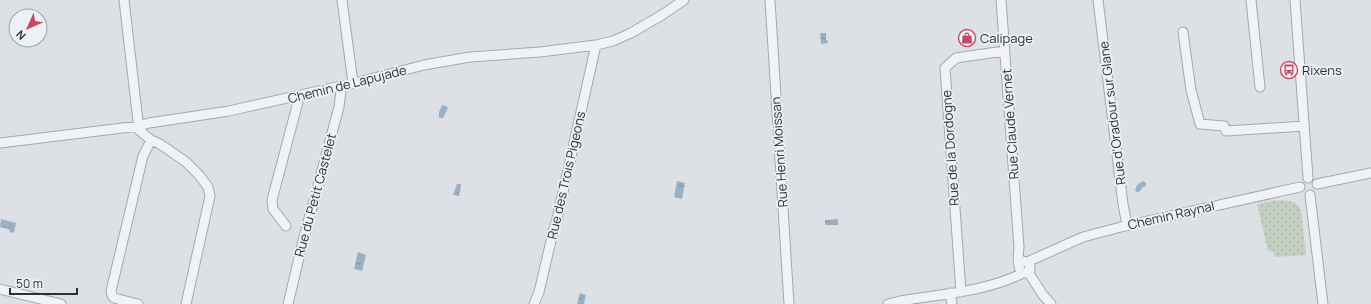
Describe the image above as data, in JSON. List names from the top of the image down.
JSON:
{
  "streets": {
    "street": [
      "Chemin de Lapujade",
      "Rue d'Oradour sur Glane",
      "Rue Claude Vernet",
      "Rue de la Dordogne",
      "Rue Henri Moissan",
      "Rue des Trois Pigeons",
      "Rue du Petit Castelet",
      "Chemin Raynal"
    ]
  },
  "crossings": [
    ["Chemin de Lapujade", "Rue des Trois Pigeons"],
    ["Chemin de Lapujade", "Rue du Petit Castelet"],
    ["Rue d'Oradour sur Glane", "Chemin Raynal"],
    ["Rue Claude Vernet", "Rue de la Dordogne"],
    ["Rue Claude Vernet", "Chemin Raynal"],
    ["Rue de la Dordogne", "Chemin Raynal"]
  ],
  "places": {
    "shop": ["Calipage"],
    "bus stop": ["Rixens"]
  },
  "scale_bar": "50 m",
  "north": "bottom left"
}
